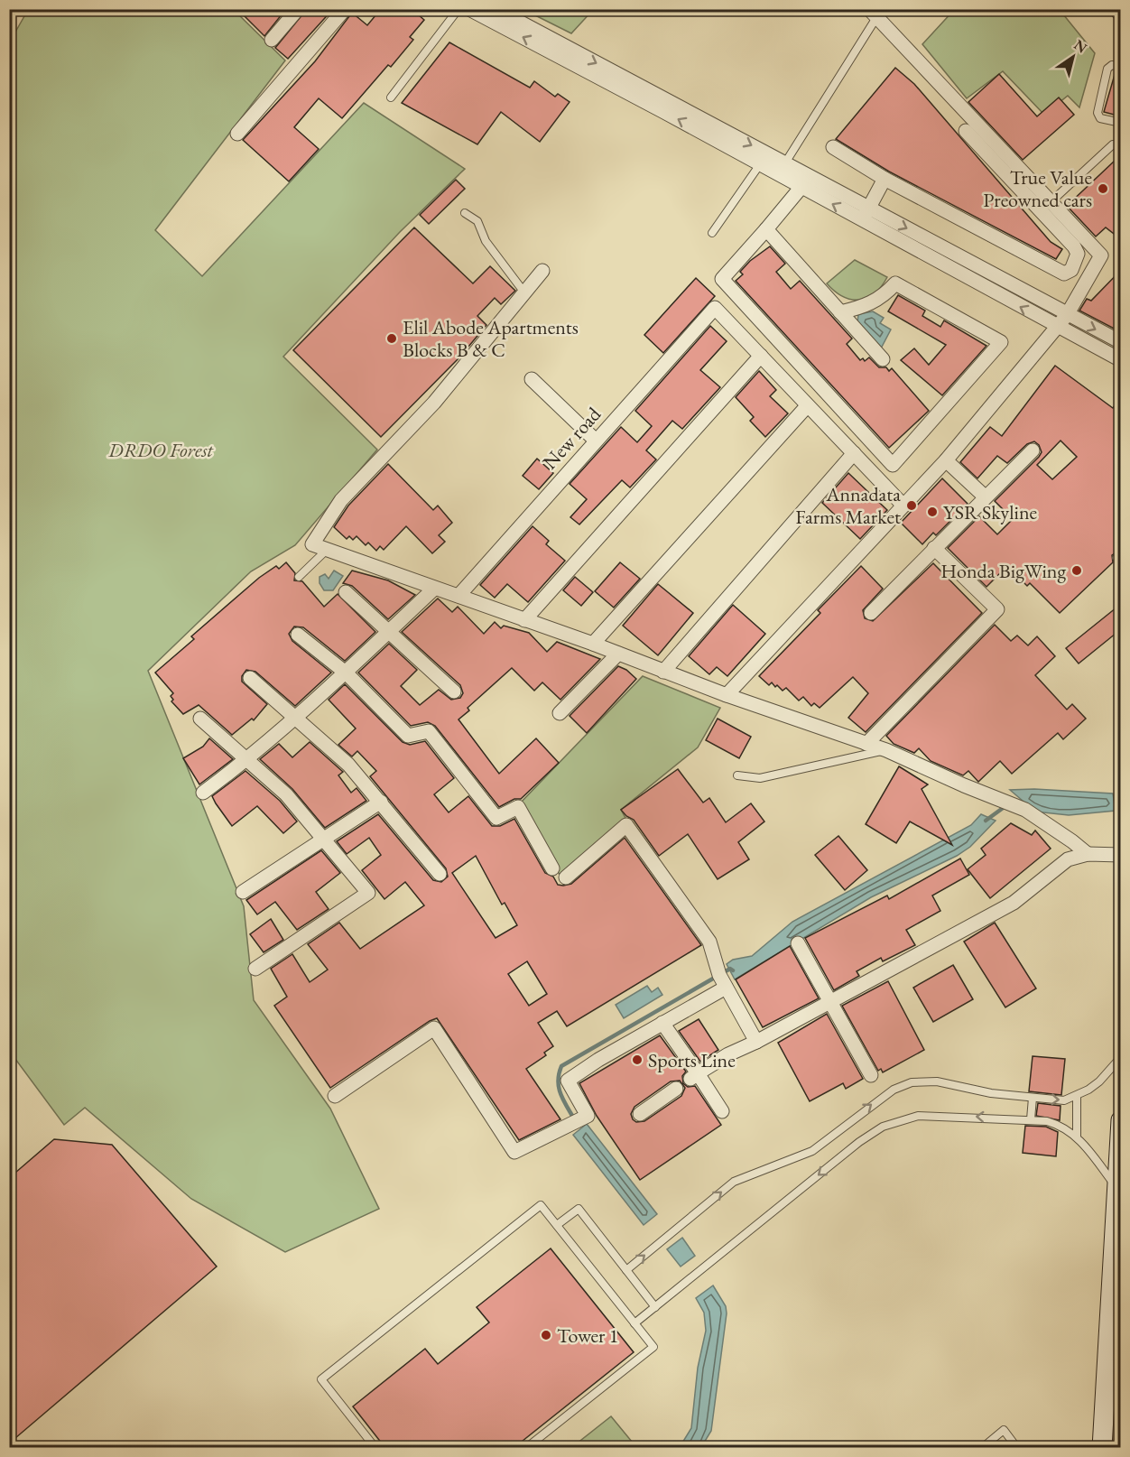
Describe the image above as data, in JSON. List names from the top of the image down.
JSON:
{
  "streets": {
    "street": ["New road"]
  },
  "parks": ["DRDO Forest"],
  "places": [
    "True Value Preowned cars",
    "Elil Abode Apartments Blocks B & C",
    "Annadata Farms Market",
    "YSR Skyline",
    "Honda BigWing",
    "Sports Line",
    "Tower 1"
  ],
  "north": "top right"
}
